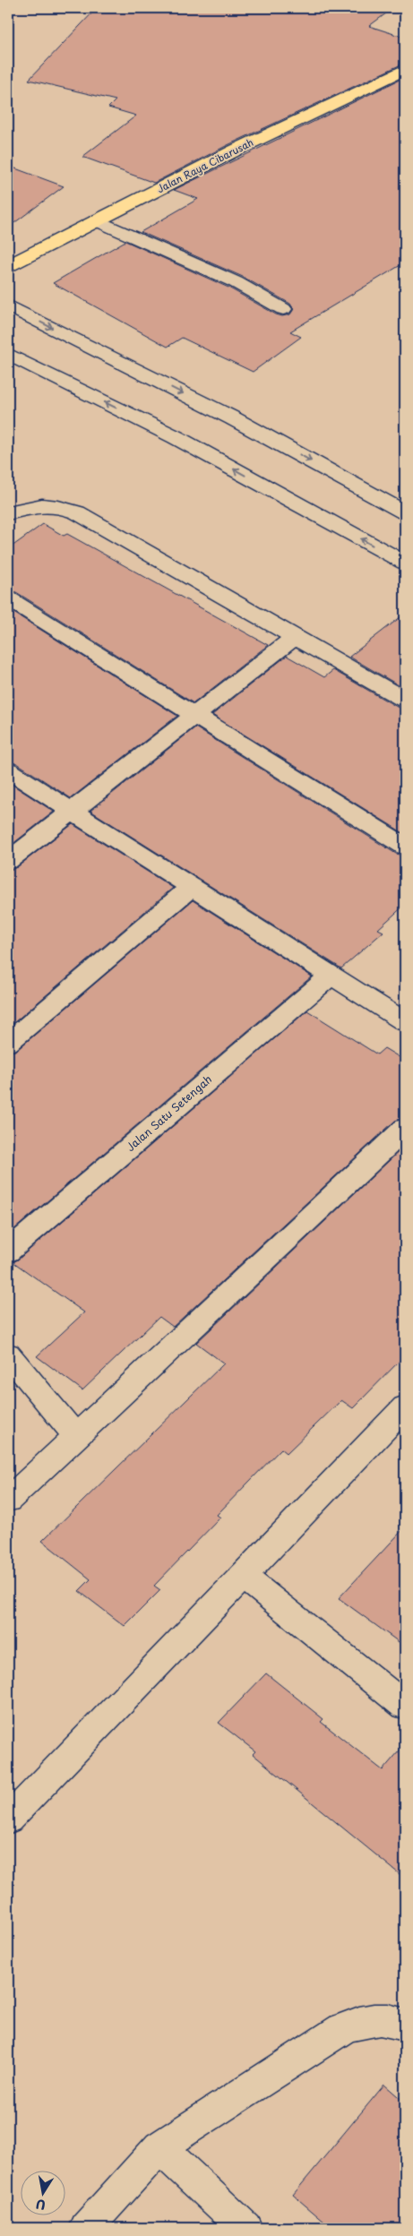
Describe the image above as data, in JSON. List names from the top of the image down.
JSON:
{
  "streets": {
    "main road": ["Jalan Raya Cibarusah"],
    "street": ["Jalan Satu Setengah"]
  },
  "north": "bottom"
}
